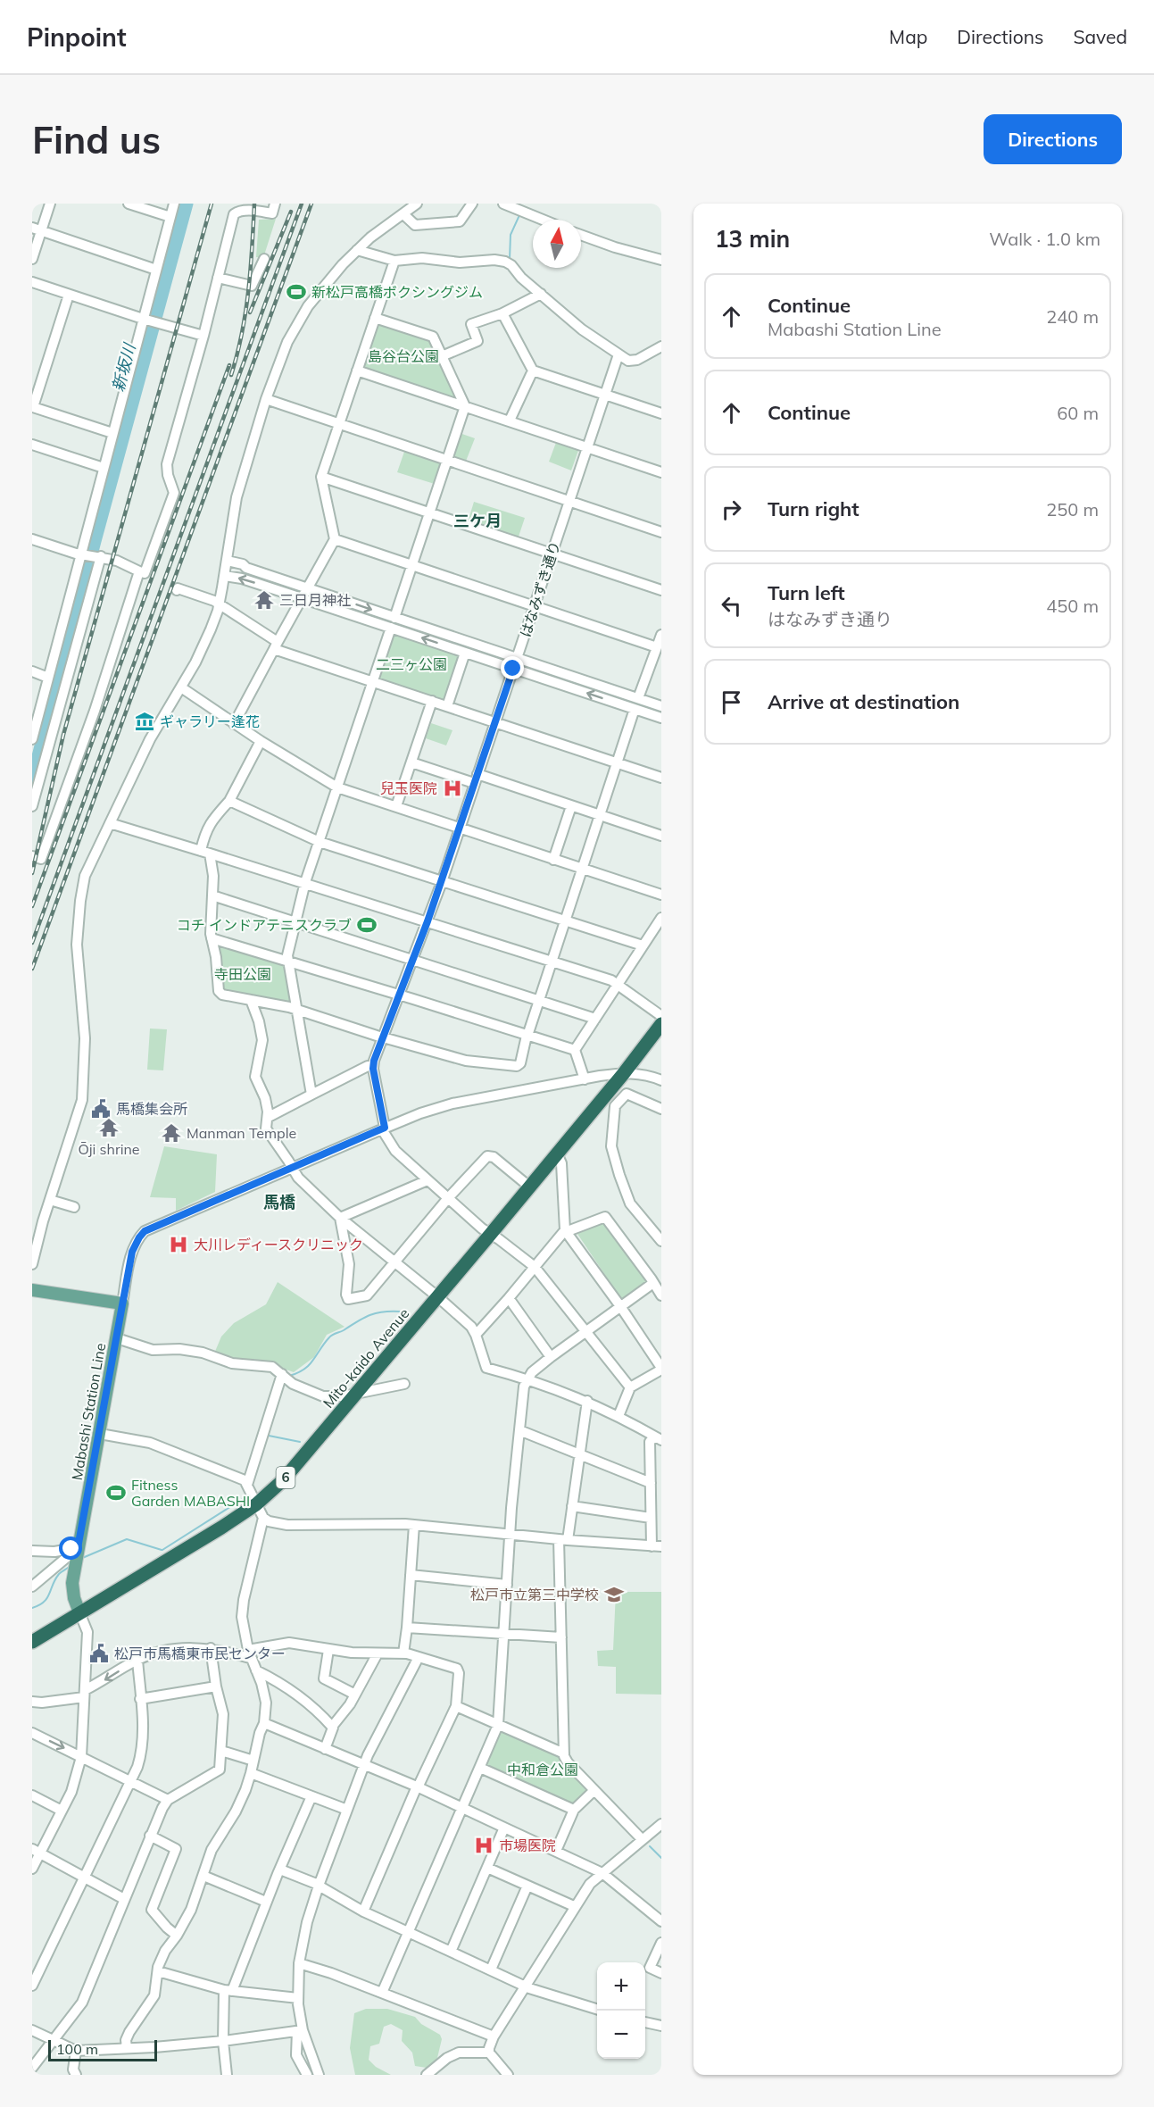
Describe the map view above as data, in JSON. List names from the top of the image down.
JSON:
{
  "streets": {
    "highway": ["Mito-kaido Avenue", "6"],
    "main road": ["Mabashi Station Line"],
    "street": ["はなみずき通り"]
  },
  "crossings": [
    ["はなみずき通り", "Mito-kaido Avenue"],
    ["Mito-kaido Avenue", "Mabashi Station Line"]
  ],
  "districts": ["三ケ月", "馬橋"],
  "water": ["新坂川"],
  "parks": [
    "島谷台公園",
    "二三ヶ公園",
    "寺田公園",
    "中和倉公園"
  ],
  "places": {
    "sports": ["新松戸高橋ボクシングジム", "コチ インドアテニスクラブ", "Fitness Garden MABASHI"],
    "temple": ["三日月神社", "Ōji shrine", "Manman Temple"],
    "museum": ["ギャラリー逢花"],
    "hospital": ["兒玉医院", "大川レディースクリニック", "市場医院"],
    "public building": ["馬橋集会所", "松戸市馬橋東市民センター"],
    "school or university": ["松戸市立第三中学校"]
  },
  "scale_bar": "100 m",
  "north": "top",
  "page": {
    "header": "Pinpoint",
    "nav": ["Map", "Directions", "Saved"],
    "buttons": "Directions",
    "title": "Find us",
    "heading": ["13 min", "Walk · 1.0 km"],
    "list": [
      ["Continue", "Mabashi Station Line", "240 m"],
      ["Continue", "60 m"],
      ["Turn right", "250 m"],
      ["Turn left", "はなみずき通り", "450 m"],
      "Arrive at destination"
    ],
    "map_buttons": ["+", "−"],
    "scale": "100 m"
  }
}
